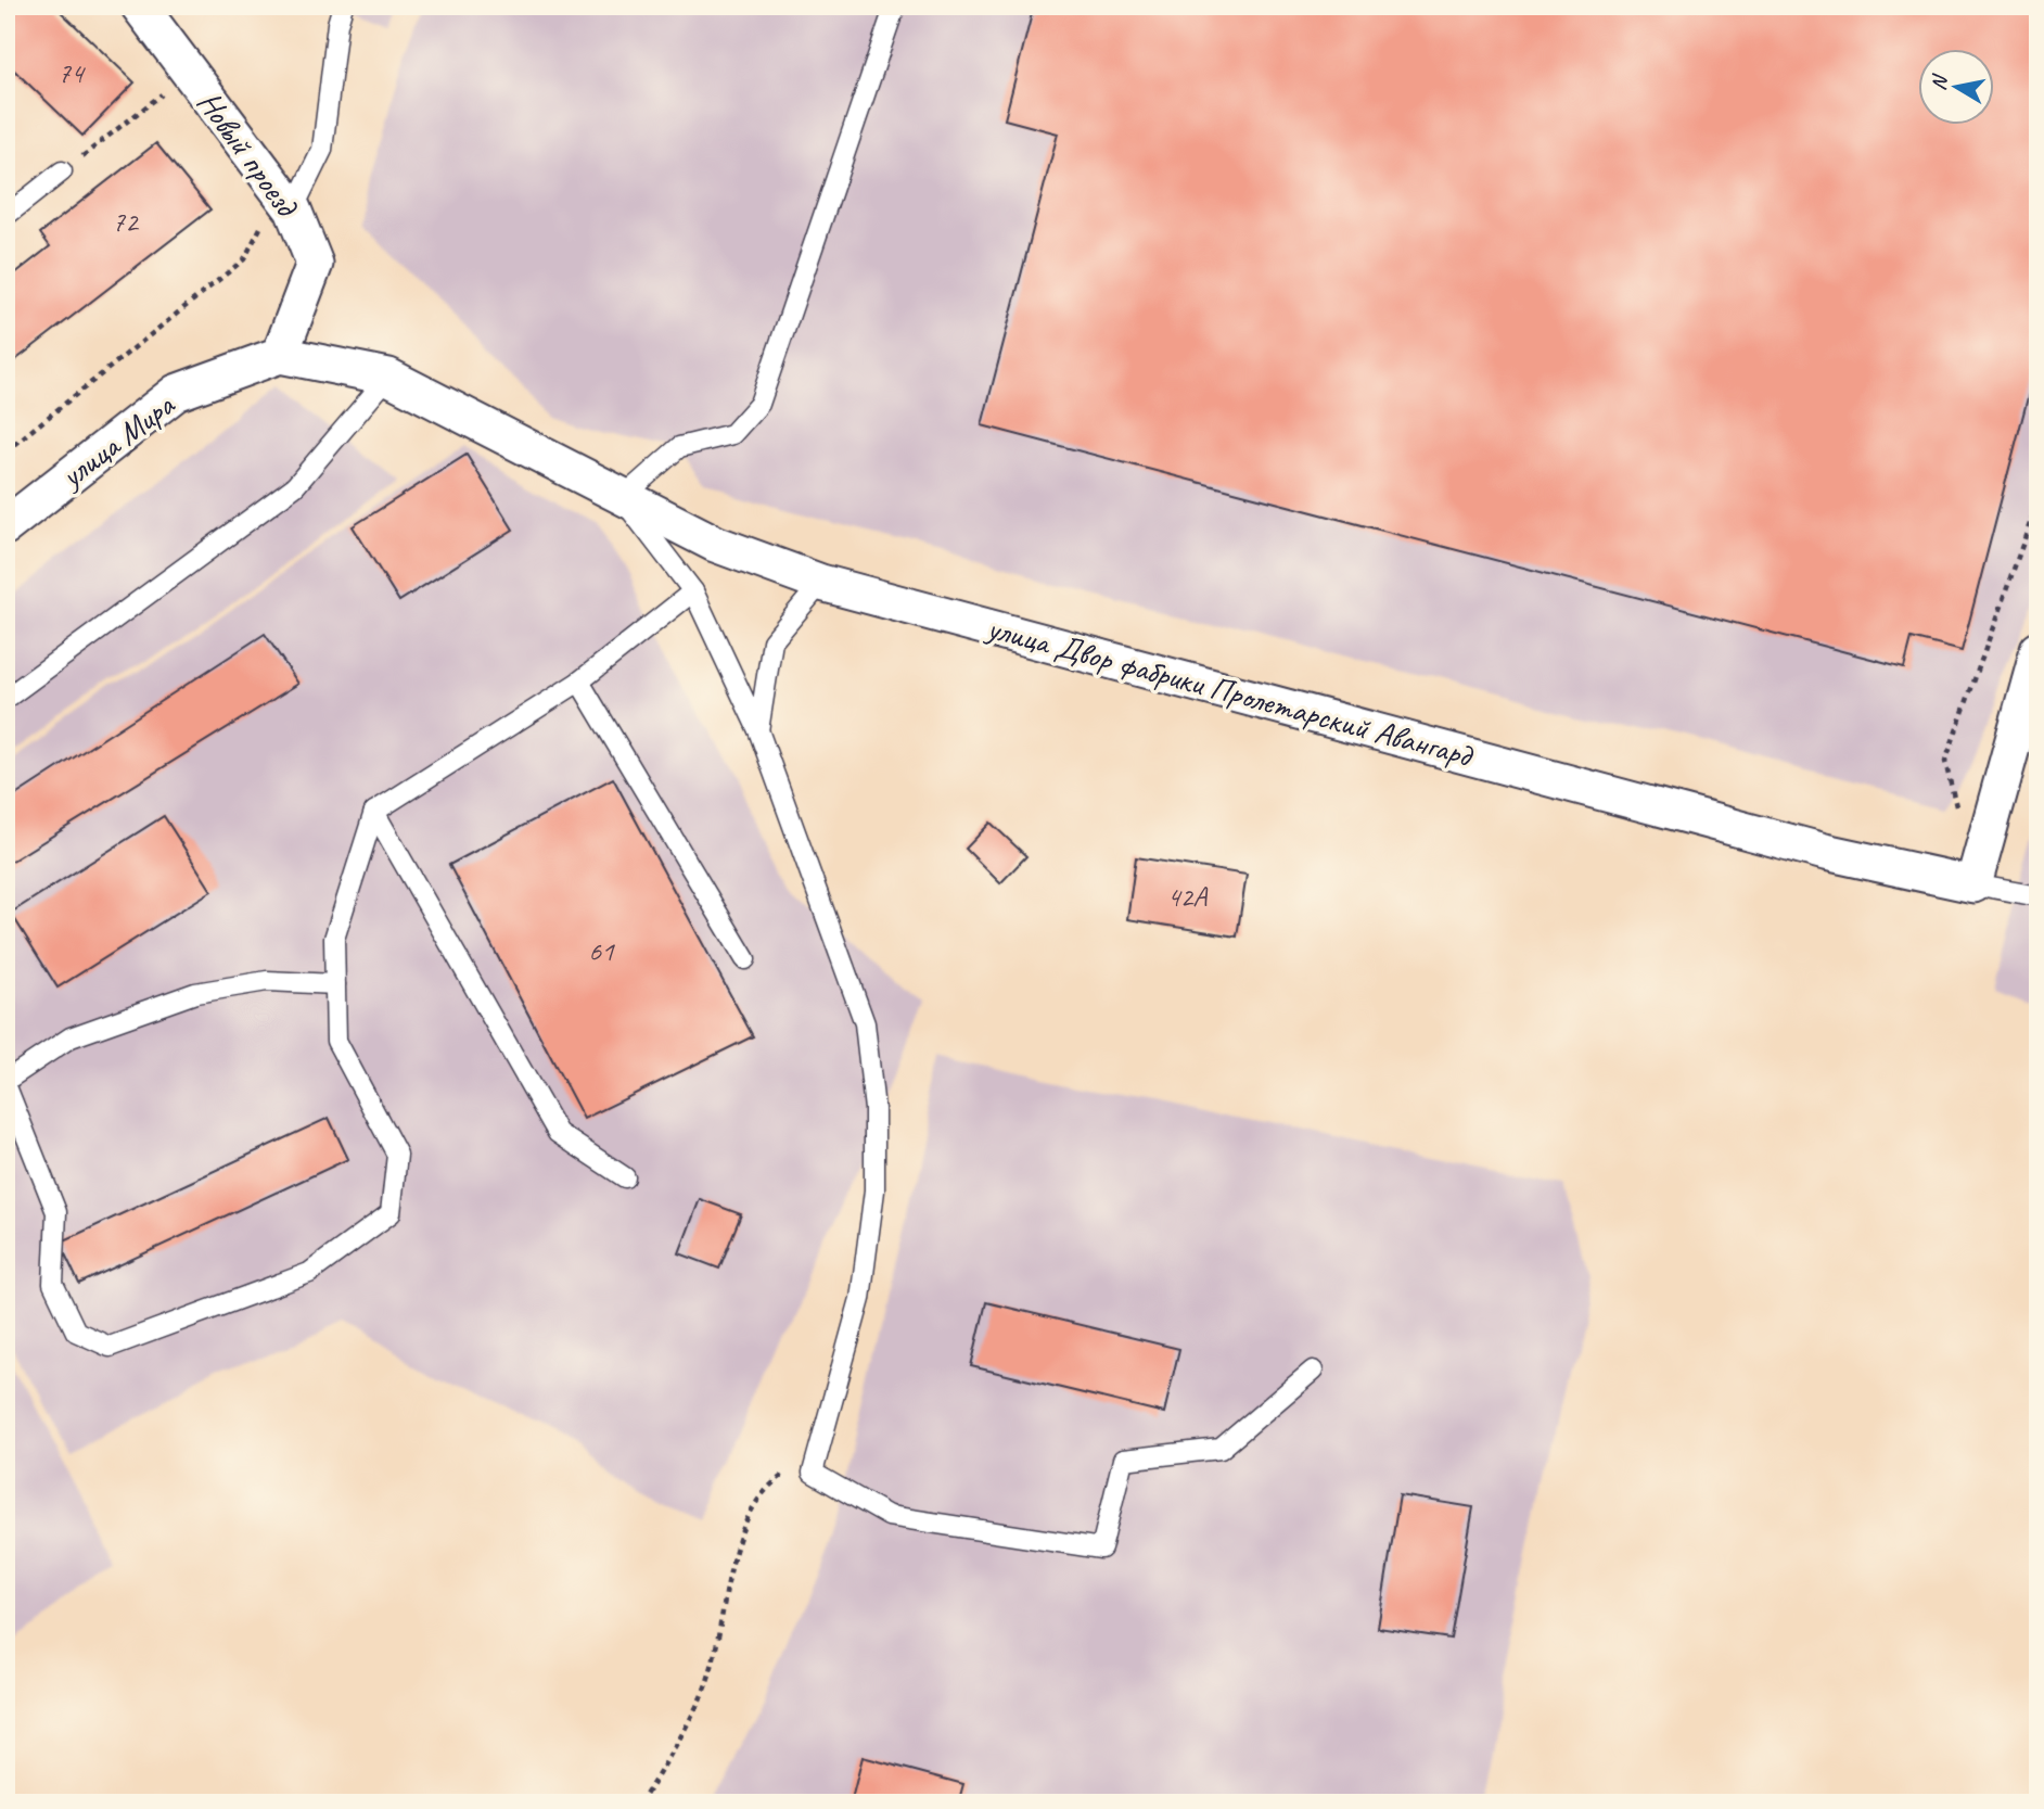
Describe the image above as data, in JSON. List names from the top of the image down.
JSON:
{
  "streets": {
    "street": ["Новый проезд", "улица Мира", "улица Двор фабрики Пролетарский Авангард"]
  },
  "crossings": [
    ["Новый проезд", "улица Мира"],
    ["Новый проезд", "улица Двор фабрики Пролетарский Авангард"],
    ["улица Мира", "улица Двор фабрики Пролетарский Авангард"]
  ],
  "house_numbers": [
    "74",
    "72",
    "42А",
    "61"
  ],
  "north": "left"
}
